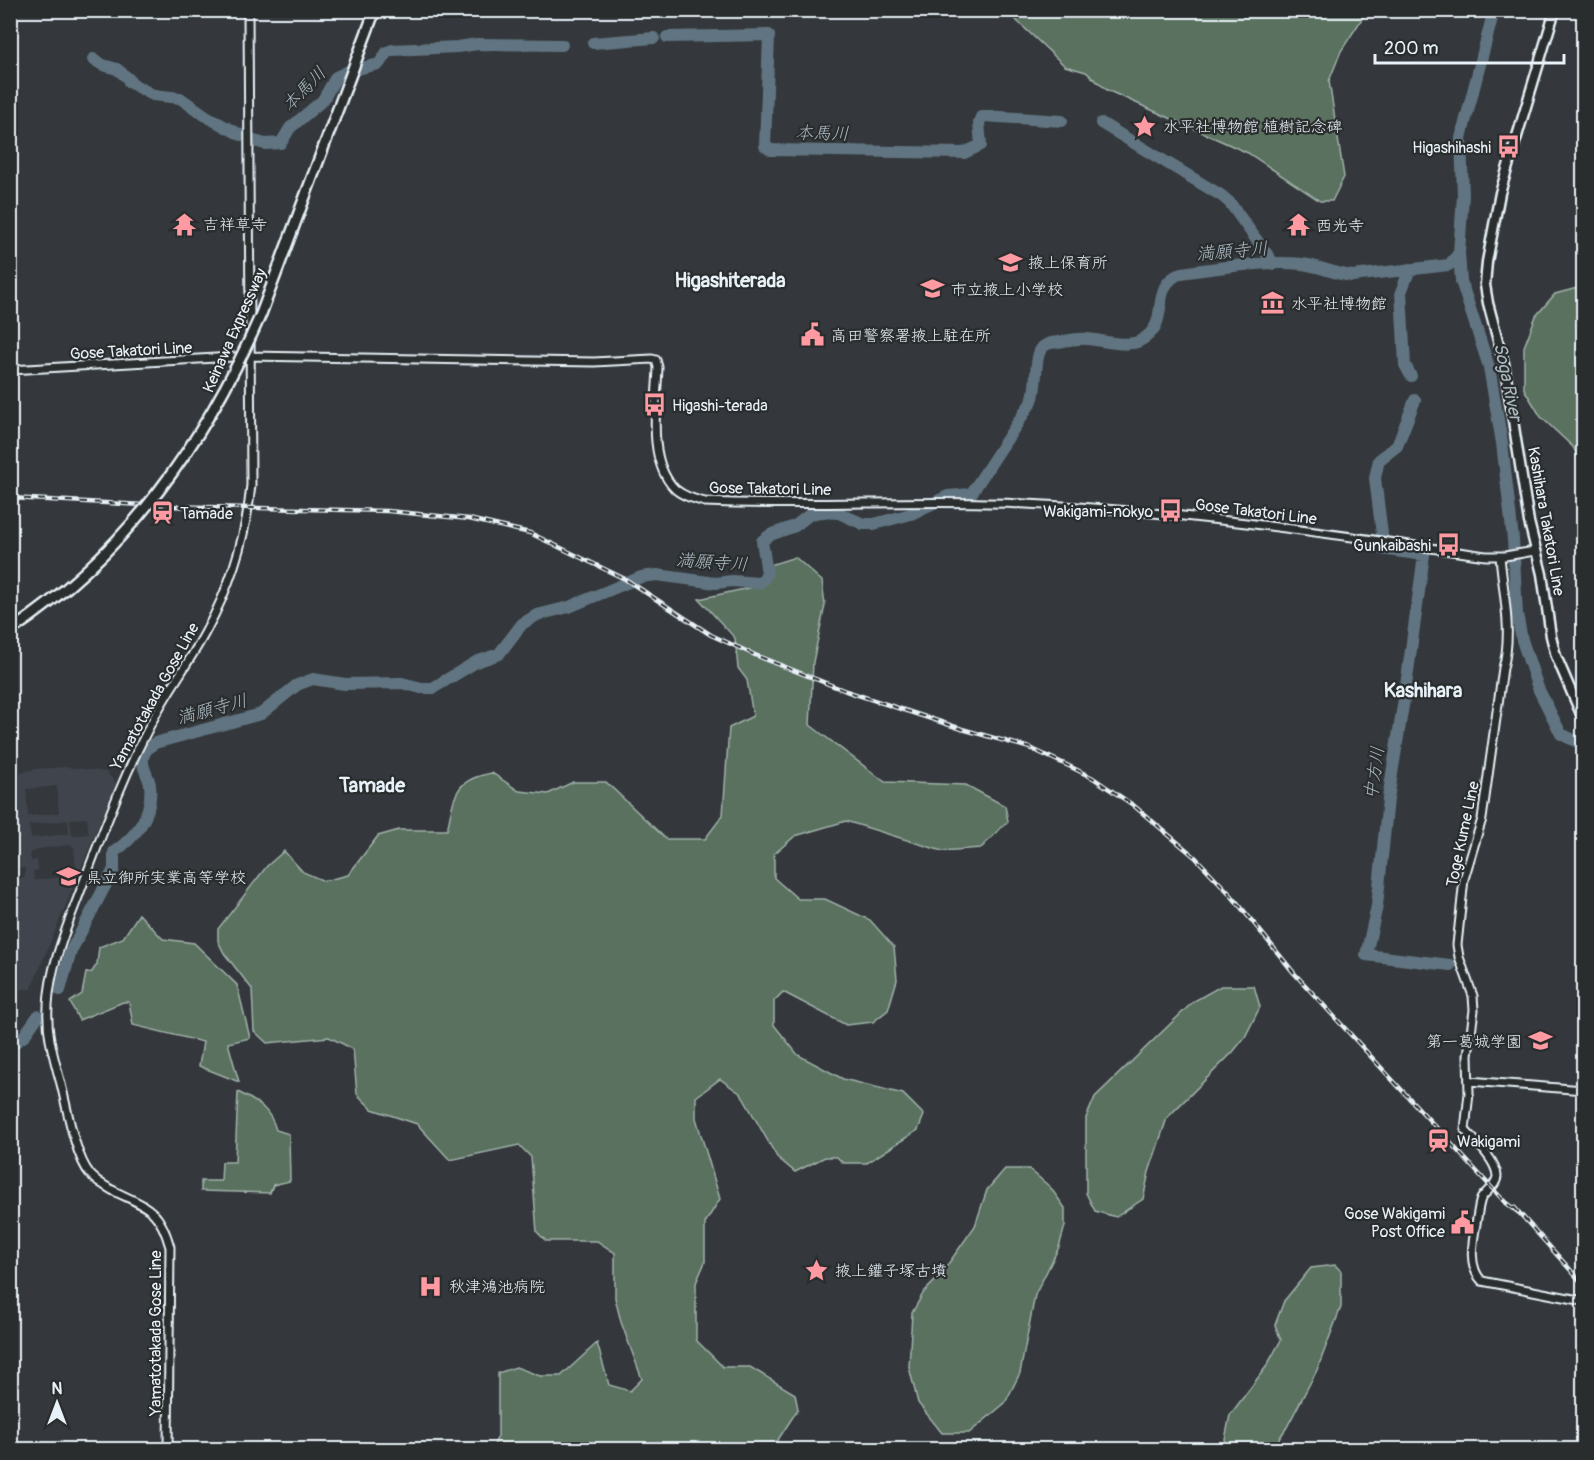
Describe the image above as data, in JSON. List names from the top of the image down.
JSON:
{
  "streets": {
    "highway": ["Keinawa Expressway"],
    "main road": [
      "Gose Takatori Line",
      "Kashihara Takatori Line",
      "Yamatotakada Gose Line",
      "Toge Kume Line"
    ]
  },
  "crossings": [
    ["Gose Takatori Line", "Kashihara Takatori Line"],
    ["Gose Takatori Line", "Yamatotakada Gose Line"],
    ["Gose Takatori Line", "Toge Kume Line"]
  ],
  "districts": ["Higashiterada", "Kashihara", "Tamade"],
  "water": [
    "本馬川",
    "満願寺川",
    "Soga River",
    "中方川"
  ],
  "places": {
    "place": ["水平社博物館 植樹記念碑", "掖上鑵子塚古墳"],
    "bus stop": [
      "Higashihashi",
      "Higashi-terada",
      "Wakigami-nokyo",
      "Gunkaibashi"
    ],
    "temple": ["吉祥草寺", "西光寺"],
    "school or university": [
      "掖上保育所",
      "市立掖上小学校",
      "県立御所実業高等学校",
      "第一葛城学園"
    ],
    "museum": ["水平社博物館"],
    "public building": ["高田警察署掖上駐在所", "Gose Wakigami Post Office"],
    "station": ["Tamade", "Wakigami"],
    "hospital": ["秋津鴻池病院"]
  },
  "scale_bar": "200 m",
  "north": "top"
}
